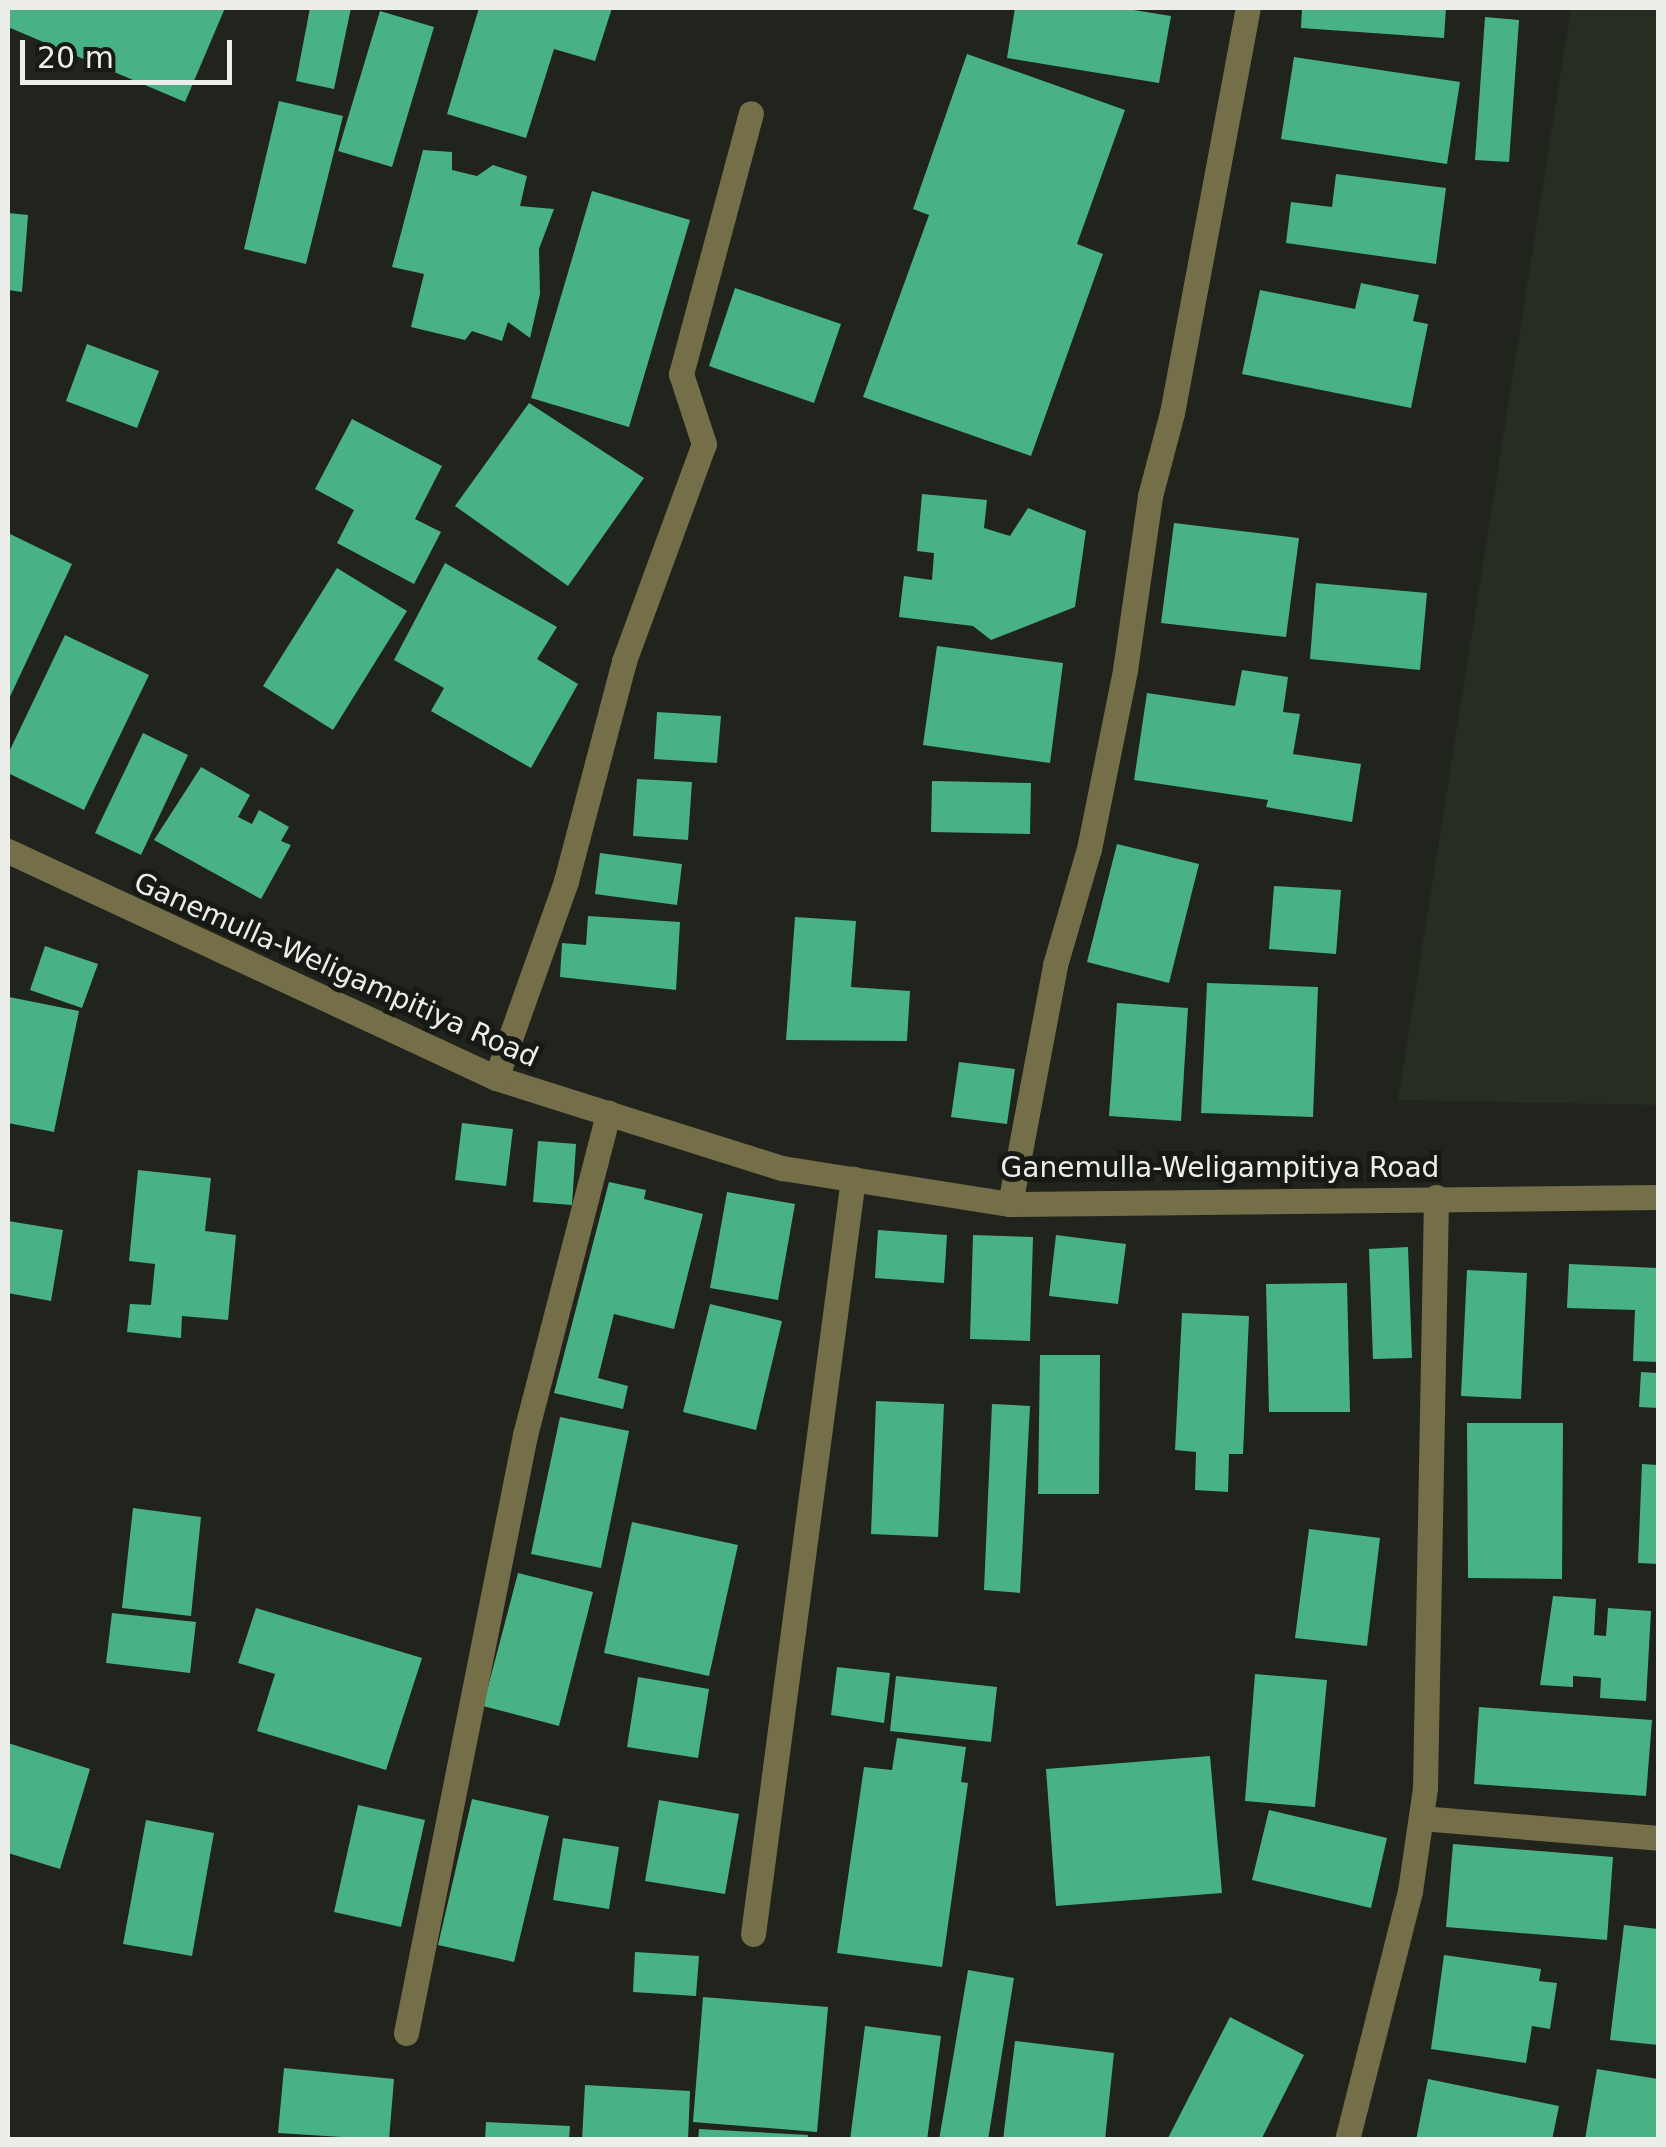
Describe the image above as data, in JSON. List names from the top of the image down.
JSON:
{
  "streets": {
    "street": ["Ganemulla-Weligampitiya Road"]
  },
  "scale_bar": "20 m"
}
